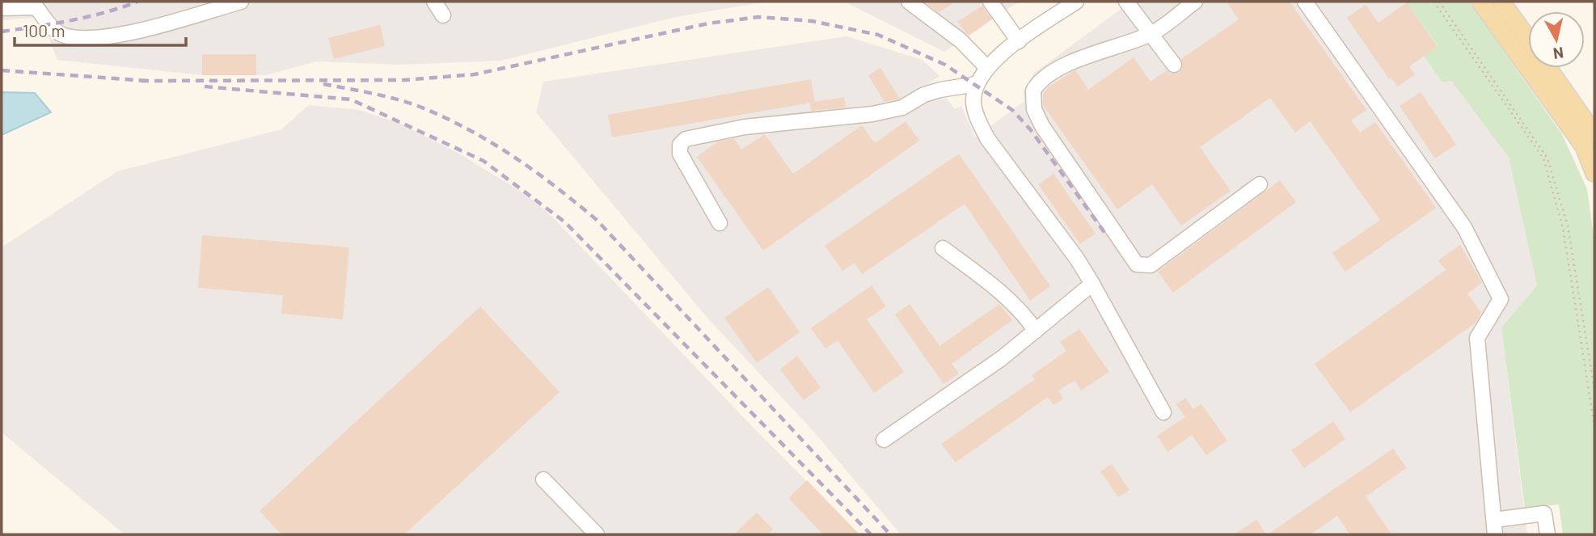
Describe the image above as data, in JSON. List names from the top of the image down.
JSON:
{
  "scale_bar": "100 m",
  "north": "bottom"
}
